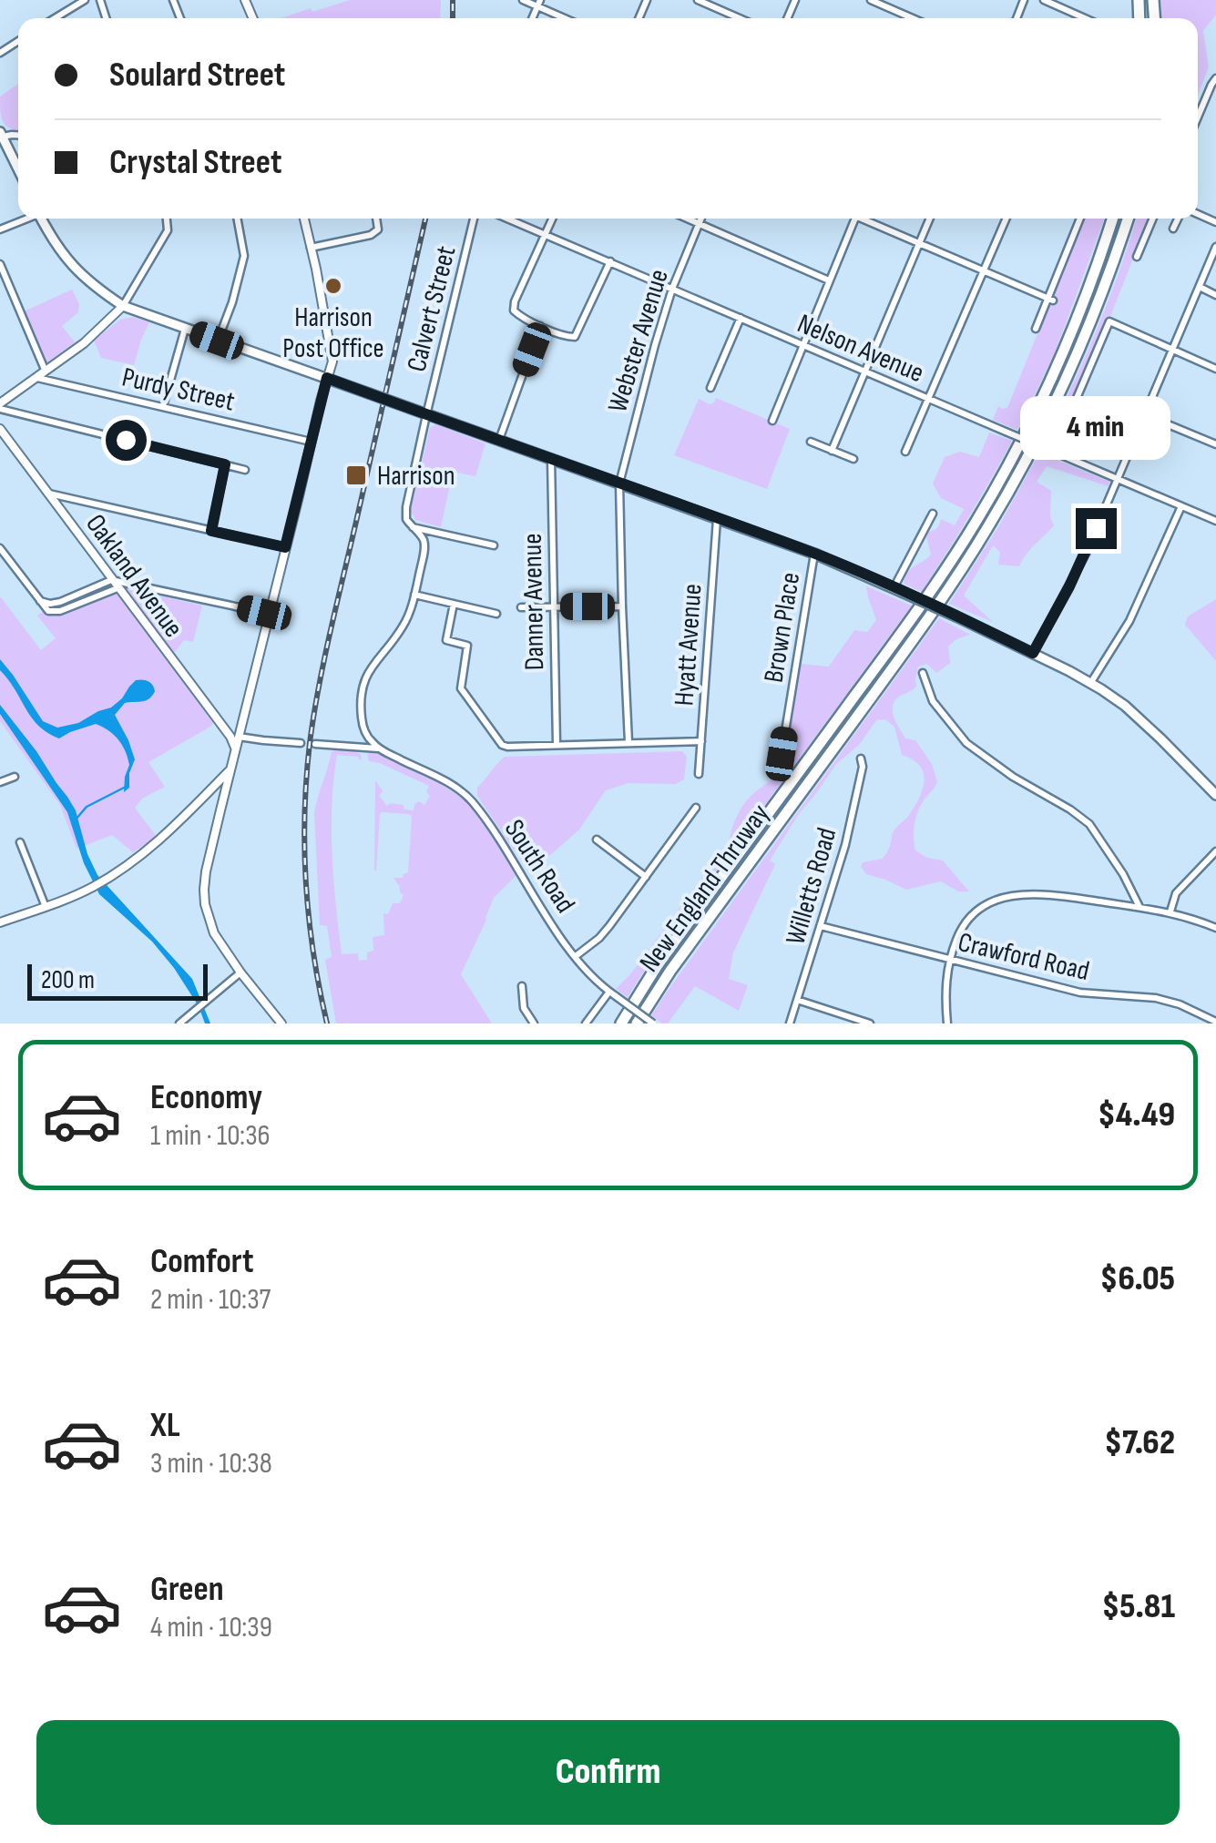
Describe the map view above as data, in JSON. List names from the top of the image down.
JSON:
{
  "streets": {
    "highway": ["New England Thruway"],
    "street": [
      "Calvert Street",
      "Webster Avenue",
      "Nelson Avenue",
      "Purdy Street",
      "Oakland Avenue",
      "Danner Avenue",
      "Brown Place",
      "Hyatt Avenue",
      "South Road",
      "Willetts Road",
      "Crawford Road"
    ]
  },
  "crossings": [
    ["Calvert Street", "South Road"],
    ["Webster Avenue", "Nelson Avenue"],
    ["Willetts Road", "Crawford Road"]
  ],
  "places": {
    "other": ["Harrison Post Office"],
    "transit": ["Harrison"]
  },
  "scale_bar": "200 m",
  "page": {
    "banner": ["Soulard Street", "Crystal Street"],
    "bubble": "4 min",
    "scale": "200 m",
    "list": [
      {
        "name": "Economy",
        "note": "1 min · 10:36",
        "value": "$4.49"
      },
      {
        "name": "Comfort",
        "note": "2 min · 10:37",
        "value": "$6.05"
      },
      {
        "name": "XL",
        "note": "3 min · 10:38",
        "value": "$7.62"
      },
      {
        "name": "Green",
        "note": "4 min · 10:39",
        "value": "$5.81"
      }
    ],
    "buttons": "Confirm"
  }
}
